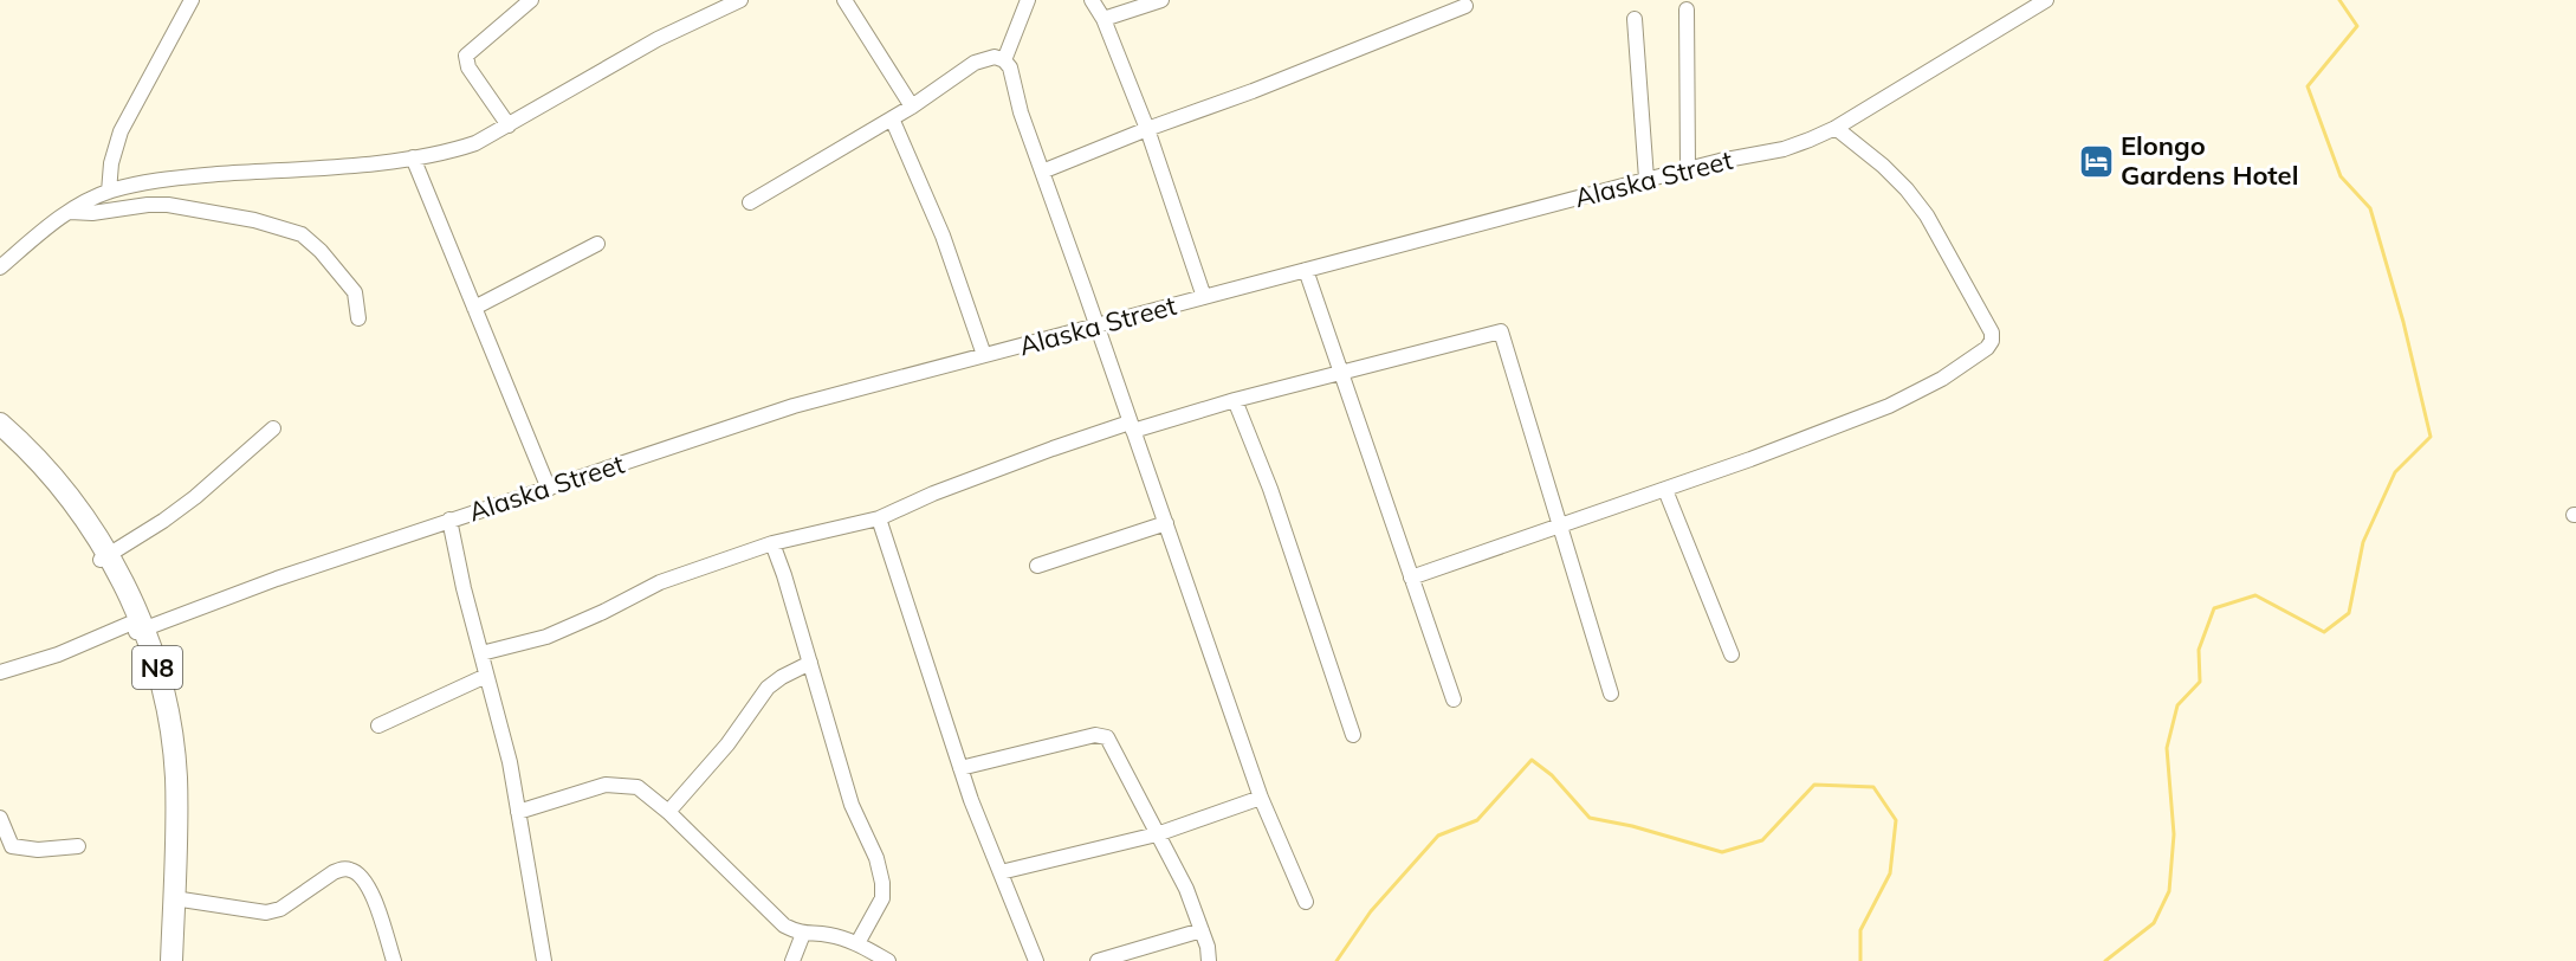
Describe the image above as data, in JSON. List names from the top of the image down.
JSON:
{
  "streets": {
    "highway": ["N8"],
    "street": ["Alaska Street"]
  },
  "crossings": [
    ["Alaska Street", "N8"]
  ],
  "places": {
    "hotel": ["Elongo Gardens Hotel"]
  }
}
